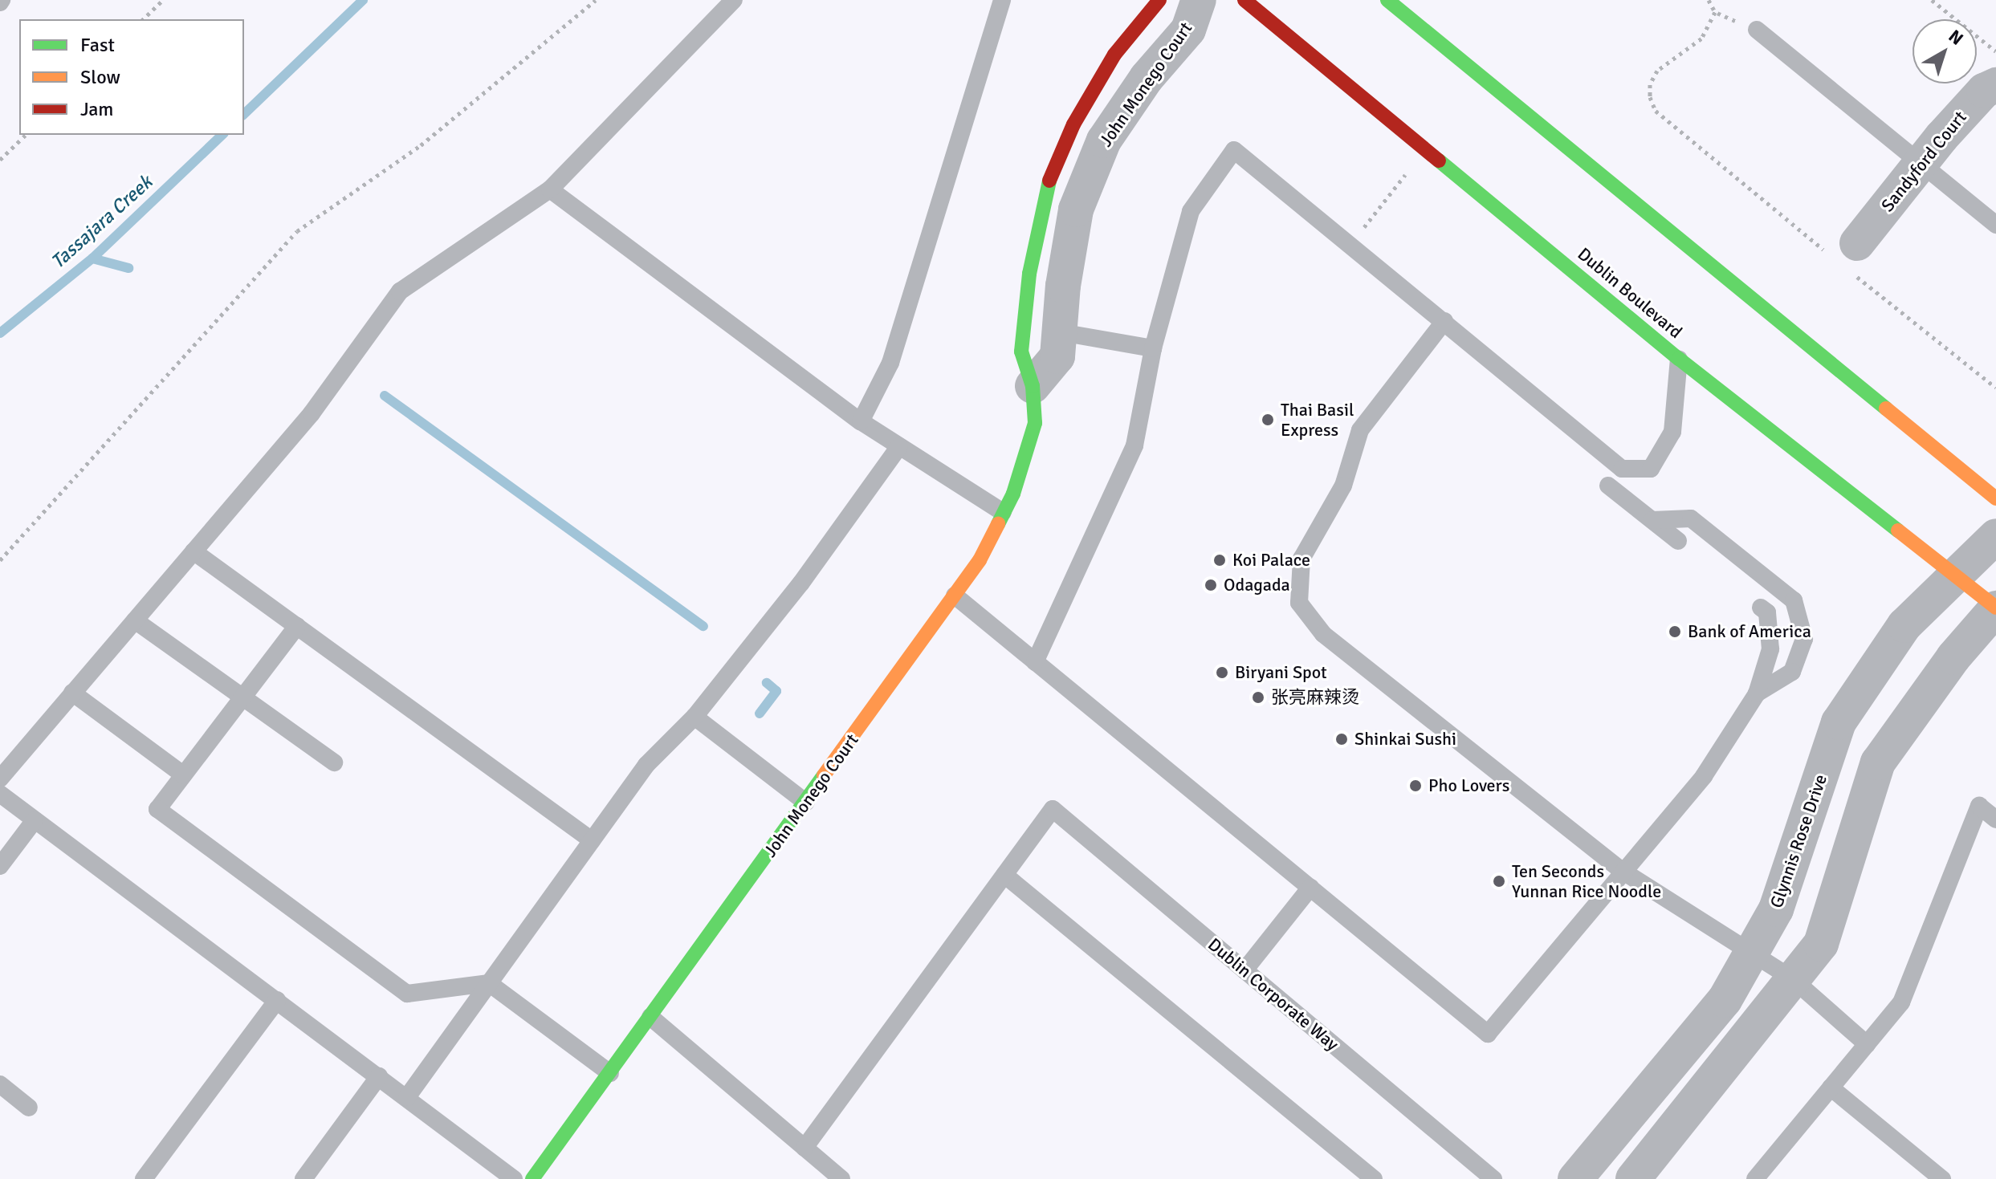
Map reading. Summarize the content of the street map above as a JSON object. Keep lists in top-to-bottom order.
{
  "streets": {
    "main road": ["John Monego Court", "Dublin Boulevard"],
    "street": ["Sandyford Court", "Glynnis Rose Drive"],
    "lane": ["Dublin Corporate Way"]
  },
  "crossings": [
    ["Dublin Boulevard", "Glynnis Rose Drive"]
  ],
  "water": ["Tassajara Creek"],
  "places": [
    "Thai Basil Express",
    "Koi Palace",
    "Odagada",
    "Bank of America",
    "Biryani Spot",
    "张亮麻辣烫",
    "Shinkai Sushi",
    "Pho Lovers",
    "Ten Seconds Yunnan Rice Noodle"
  ],
  "legend": ["Fast", "Slow", "Jam"],
  "north": "top right"
}
